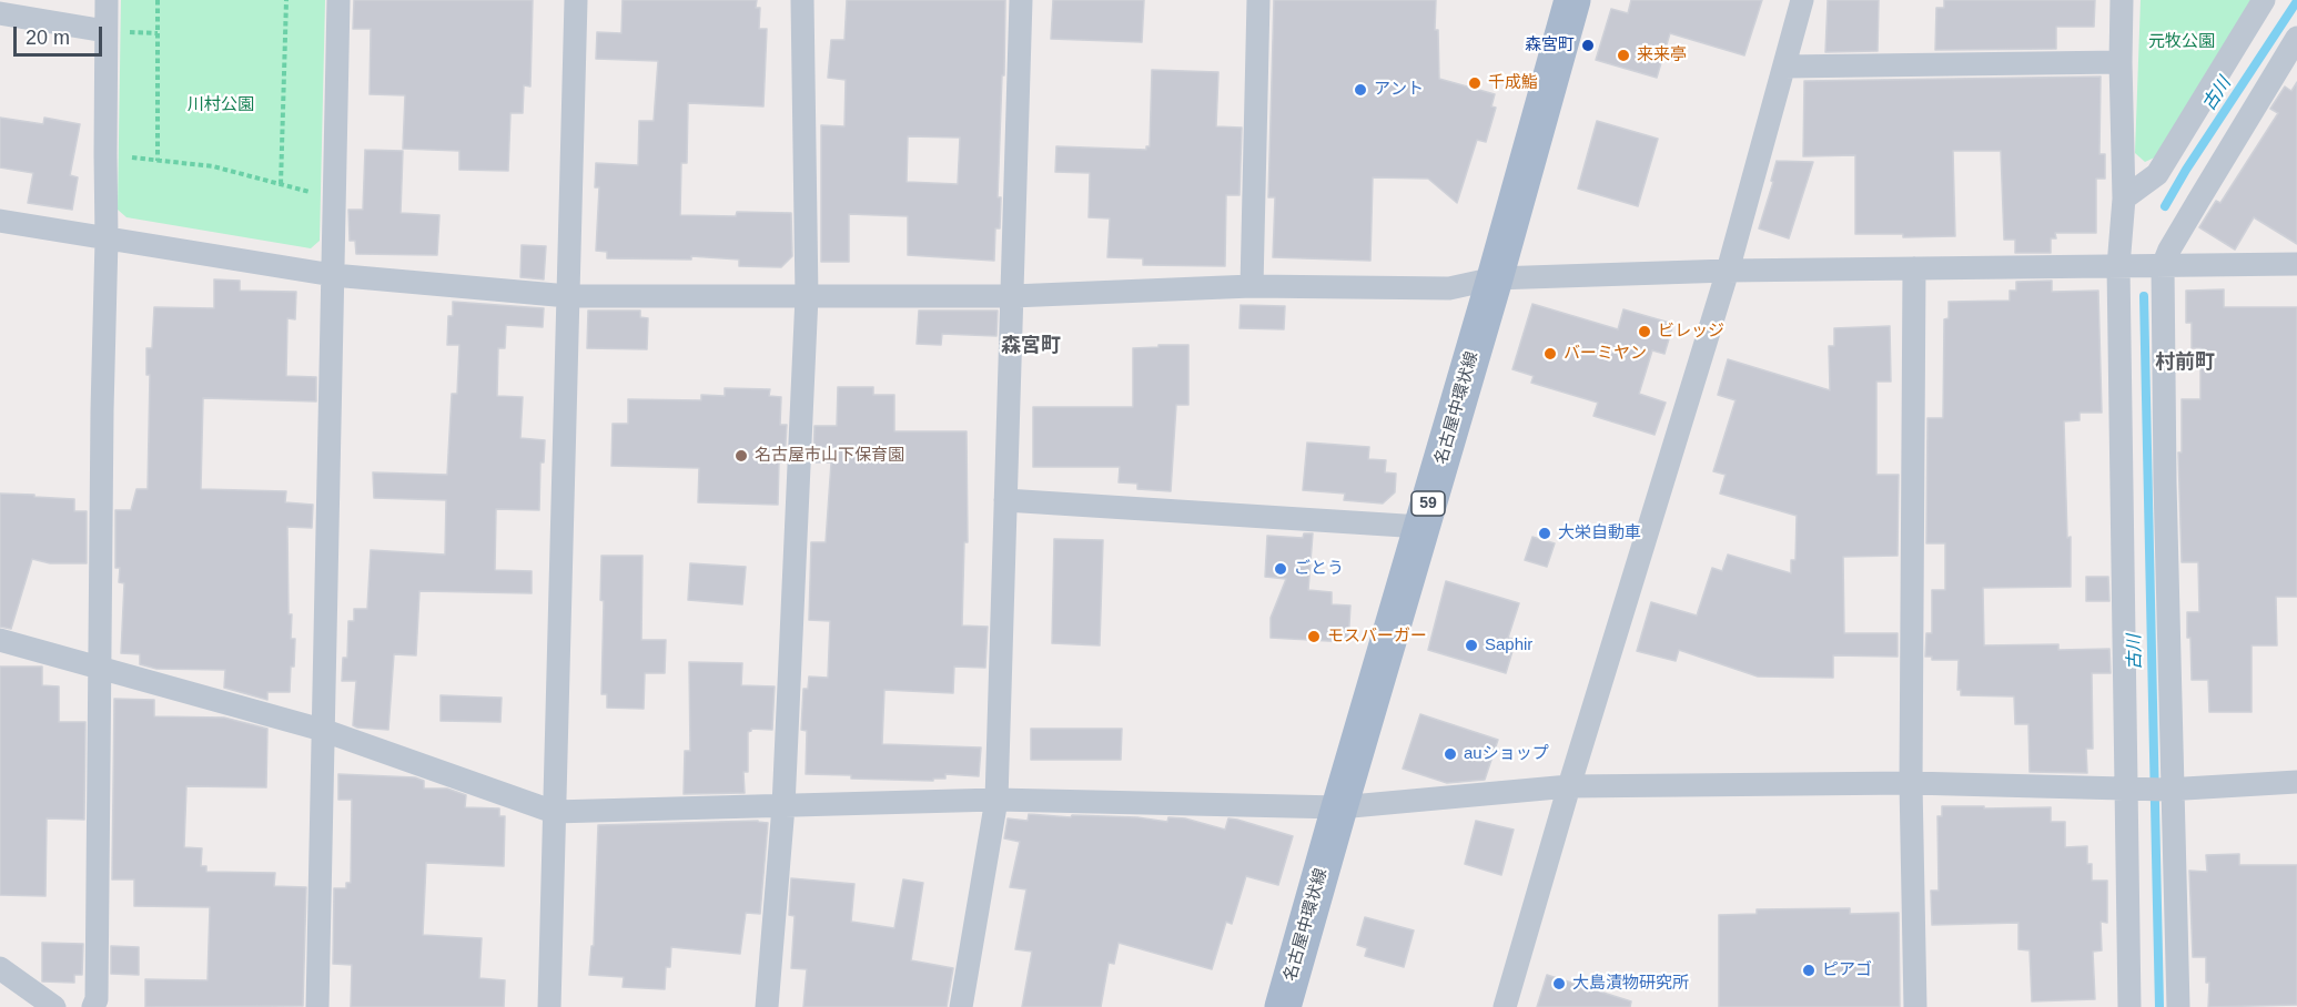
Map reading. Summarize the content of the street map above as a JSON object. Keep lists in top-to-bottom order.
{
  "streets": {
    "main road": ["名古屋中環状線", "59"]
  },
  "districts": ["森宮町", "村前町"],
  "water": ["古川"],
  "parks": ["元牧公園", "川村公園"],
  "places": [
    "森宮町",
    "来来亭",
    "千成鮨",
    "アント",
    "ビレッジ",
    "バーミヤン",
    "名古屋市山下保育園",
    "大栄自動車",
    "ごとう",
    "モスバーガー",
    "Saphir",
    "auショップ",
    "ピアゴ",
    "大島漬物研究所"
  ],
  "scale_bar": "20 m"
}
